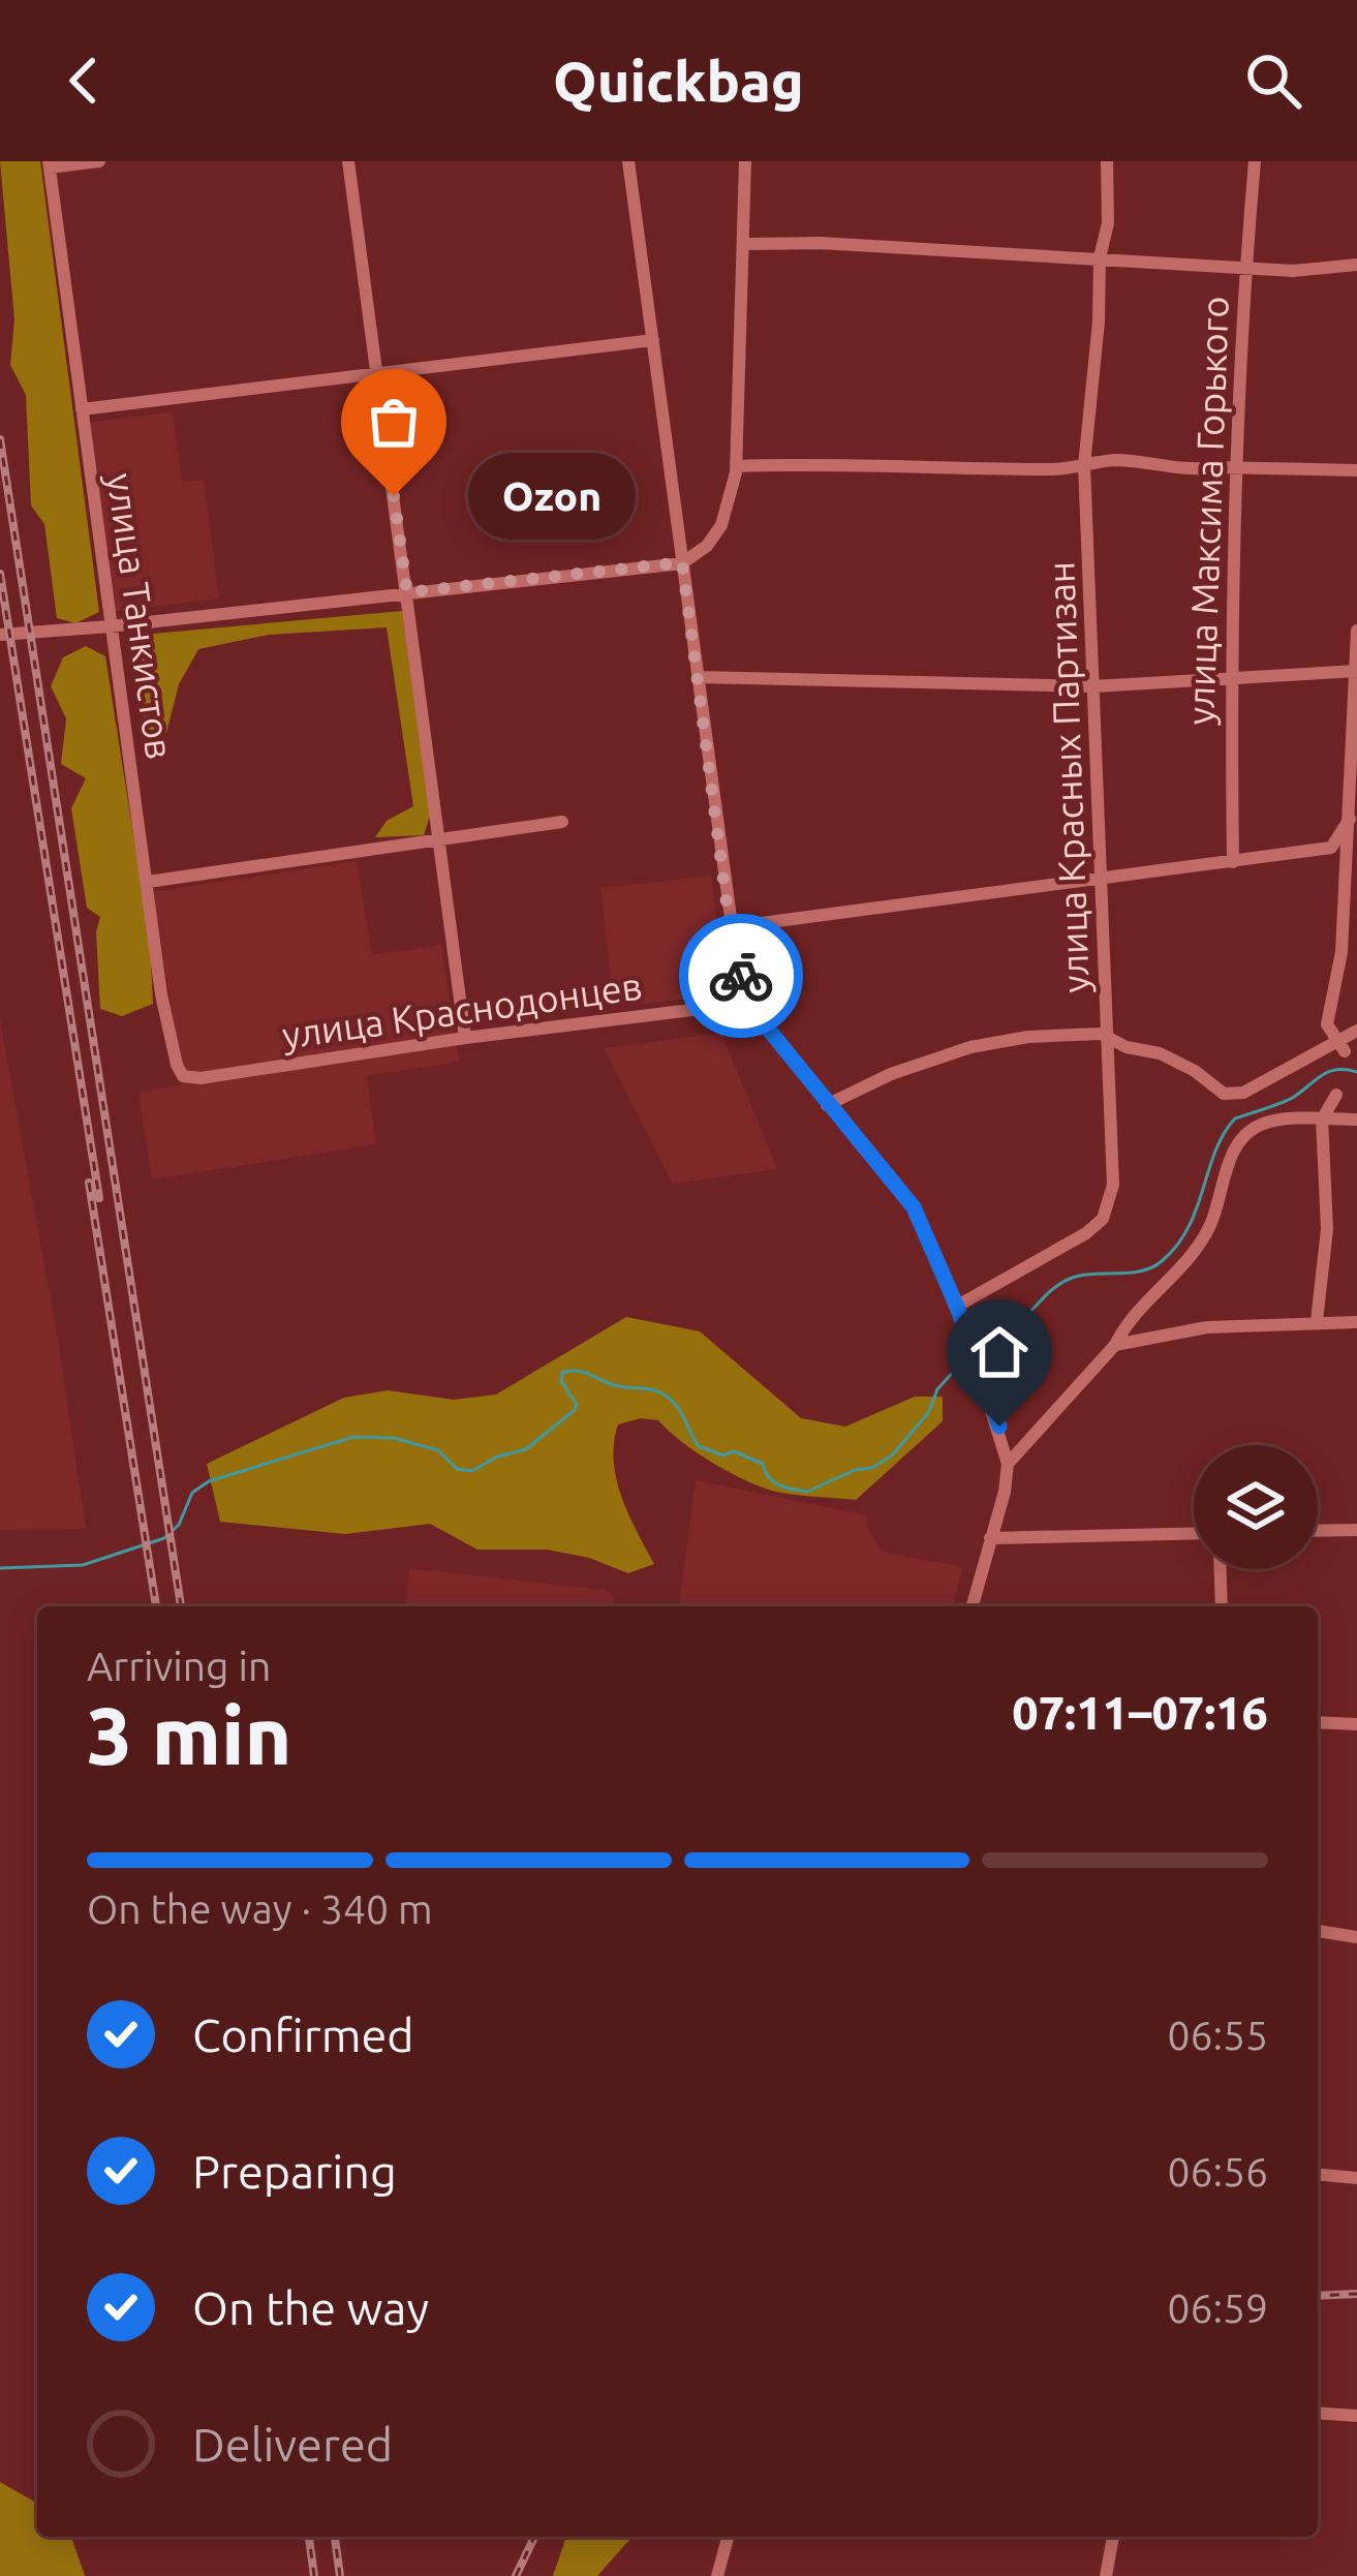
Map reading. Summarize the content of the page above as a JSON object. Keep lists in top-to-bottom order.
{
  "streets": {
    "street": [
      "улица Максима Горького",
      "улица Танкистов",
      "улица Красных Партизан",
      "улица Краснодонцев"
    ]
  },
  "crossings": [
    ["улица Танкистов", "улица Краснодонцев"]
  ],
  "places": ["Ozon"],
  "page": {
    "header": "Quickbag",
    "bubble": "Ozon",
    "heading": ["3 min", "Arriving in", "07:11–07:16"],
    "bar": "On the way · 340 m",
    "list": [
      ["Confirmed", "06:55"],
      ["Preparing", "06:56"],
      ["On the way", "06:59"],
      "Delivered"
    ]
  }
}
